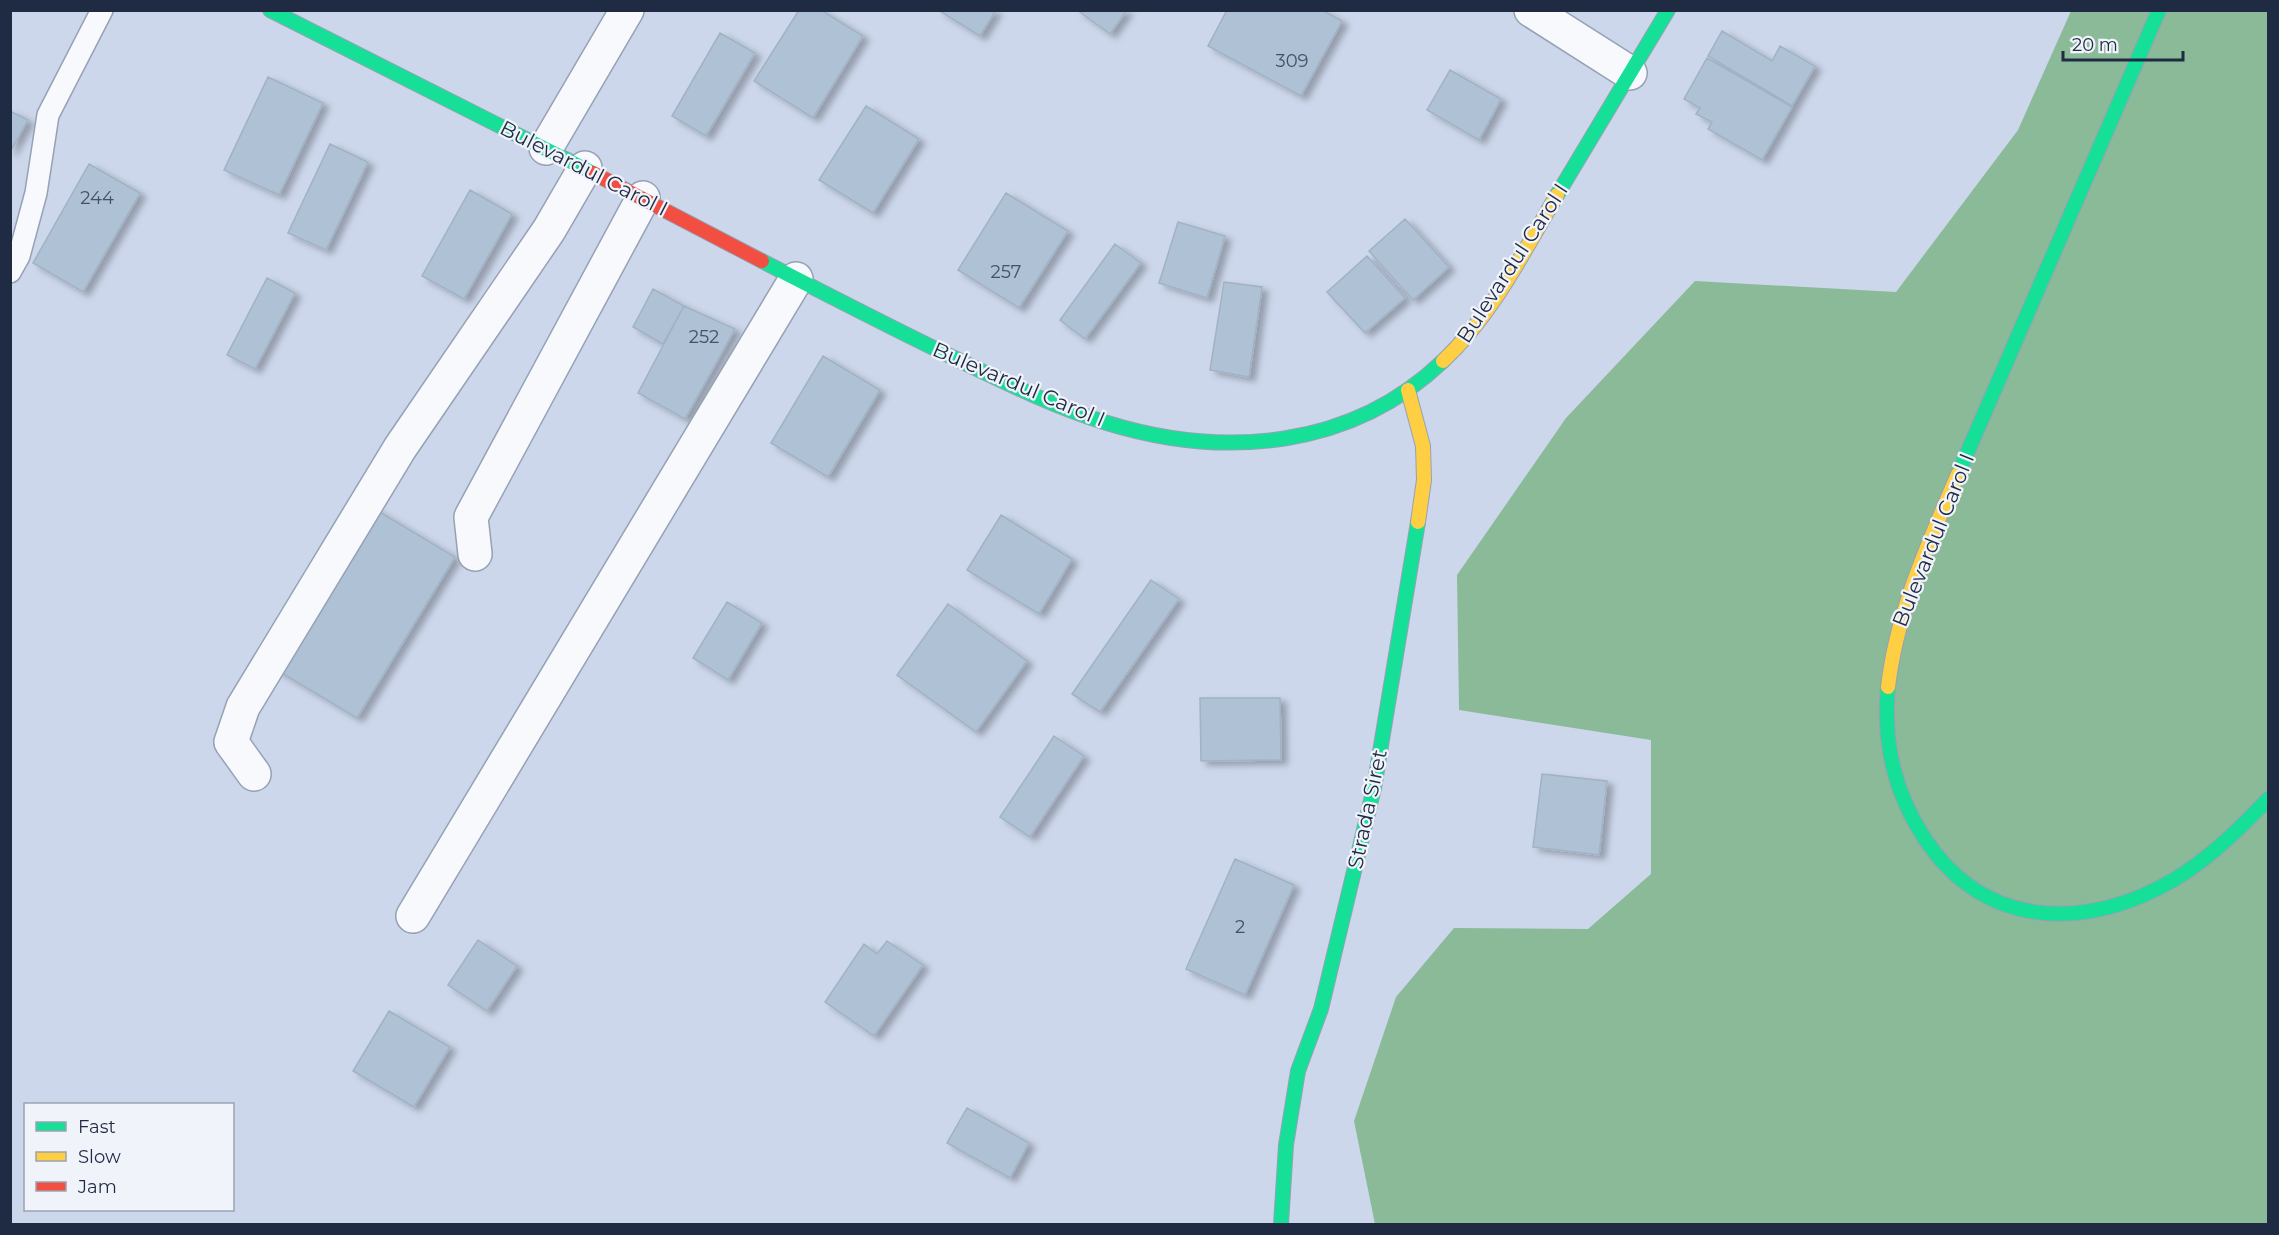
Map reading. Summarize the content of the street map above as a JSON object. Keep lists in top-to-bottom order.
{
  "streets": {
    "main road": ["Bulevardul Carol I", "Strada Siret"]
  },
  "crossings": [
    ["Bulevardul Carol I", "Strada Siret"]
  ],
  "house_numbers": [
    "309",
    "244",
    "257",
    "252",
    "2"
  ],
  "legend": ["Fast", "Slow", "Jam"],
  "scale_bar": "20 m"
}
